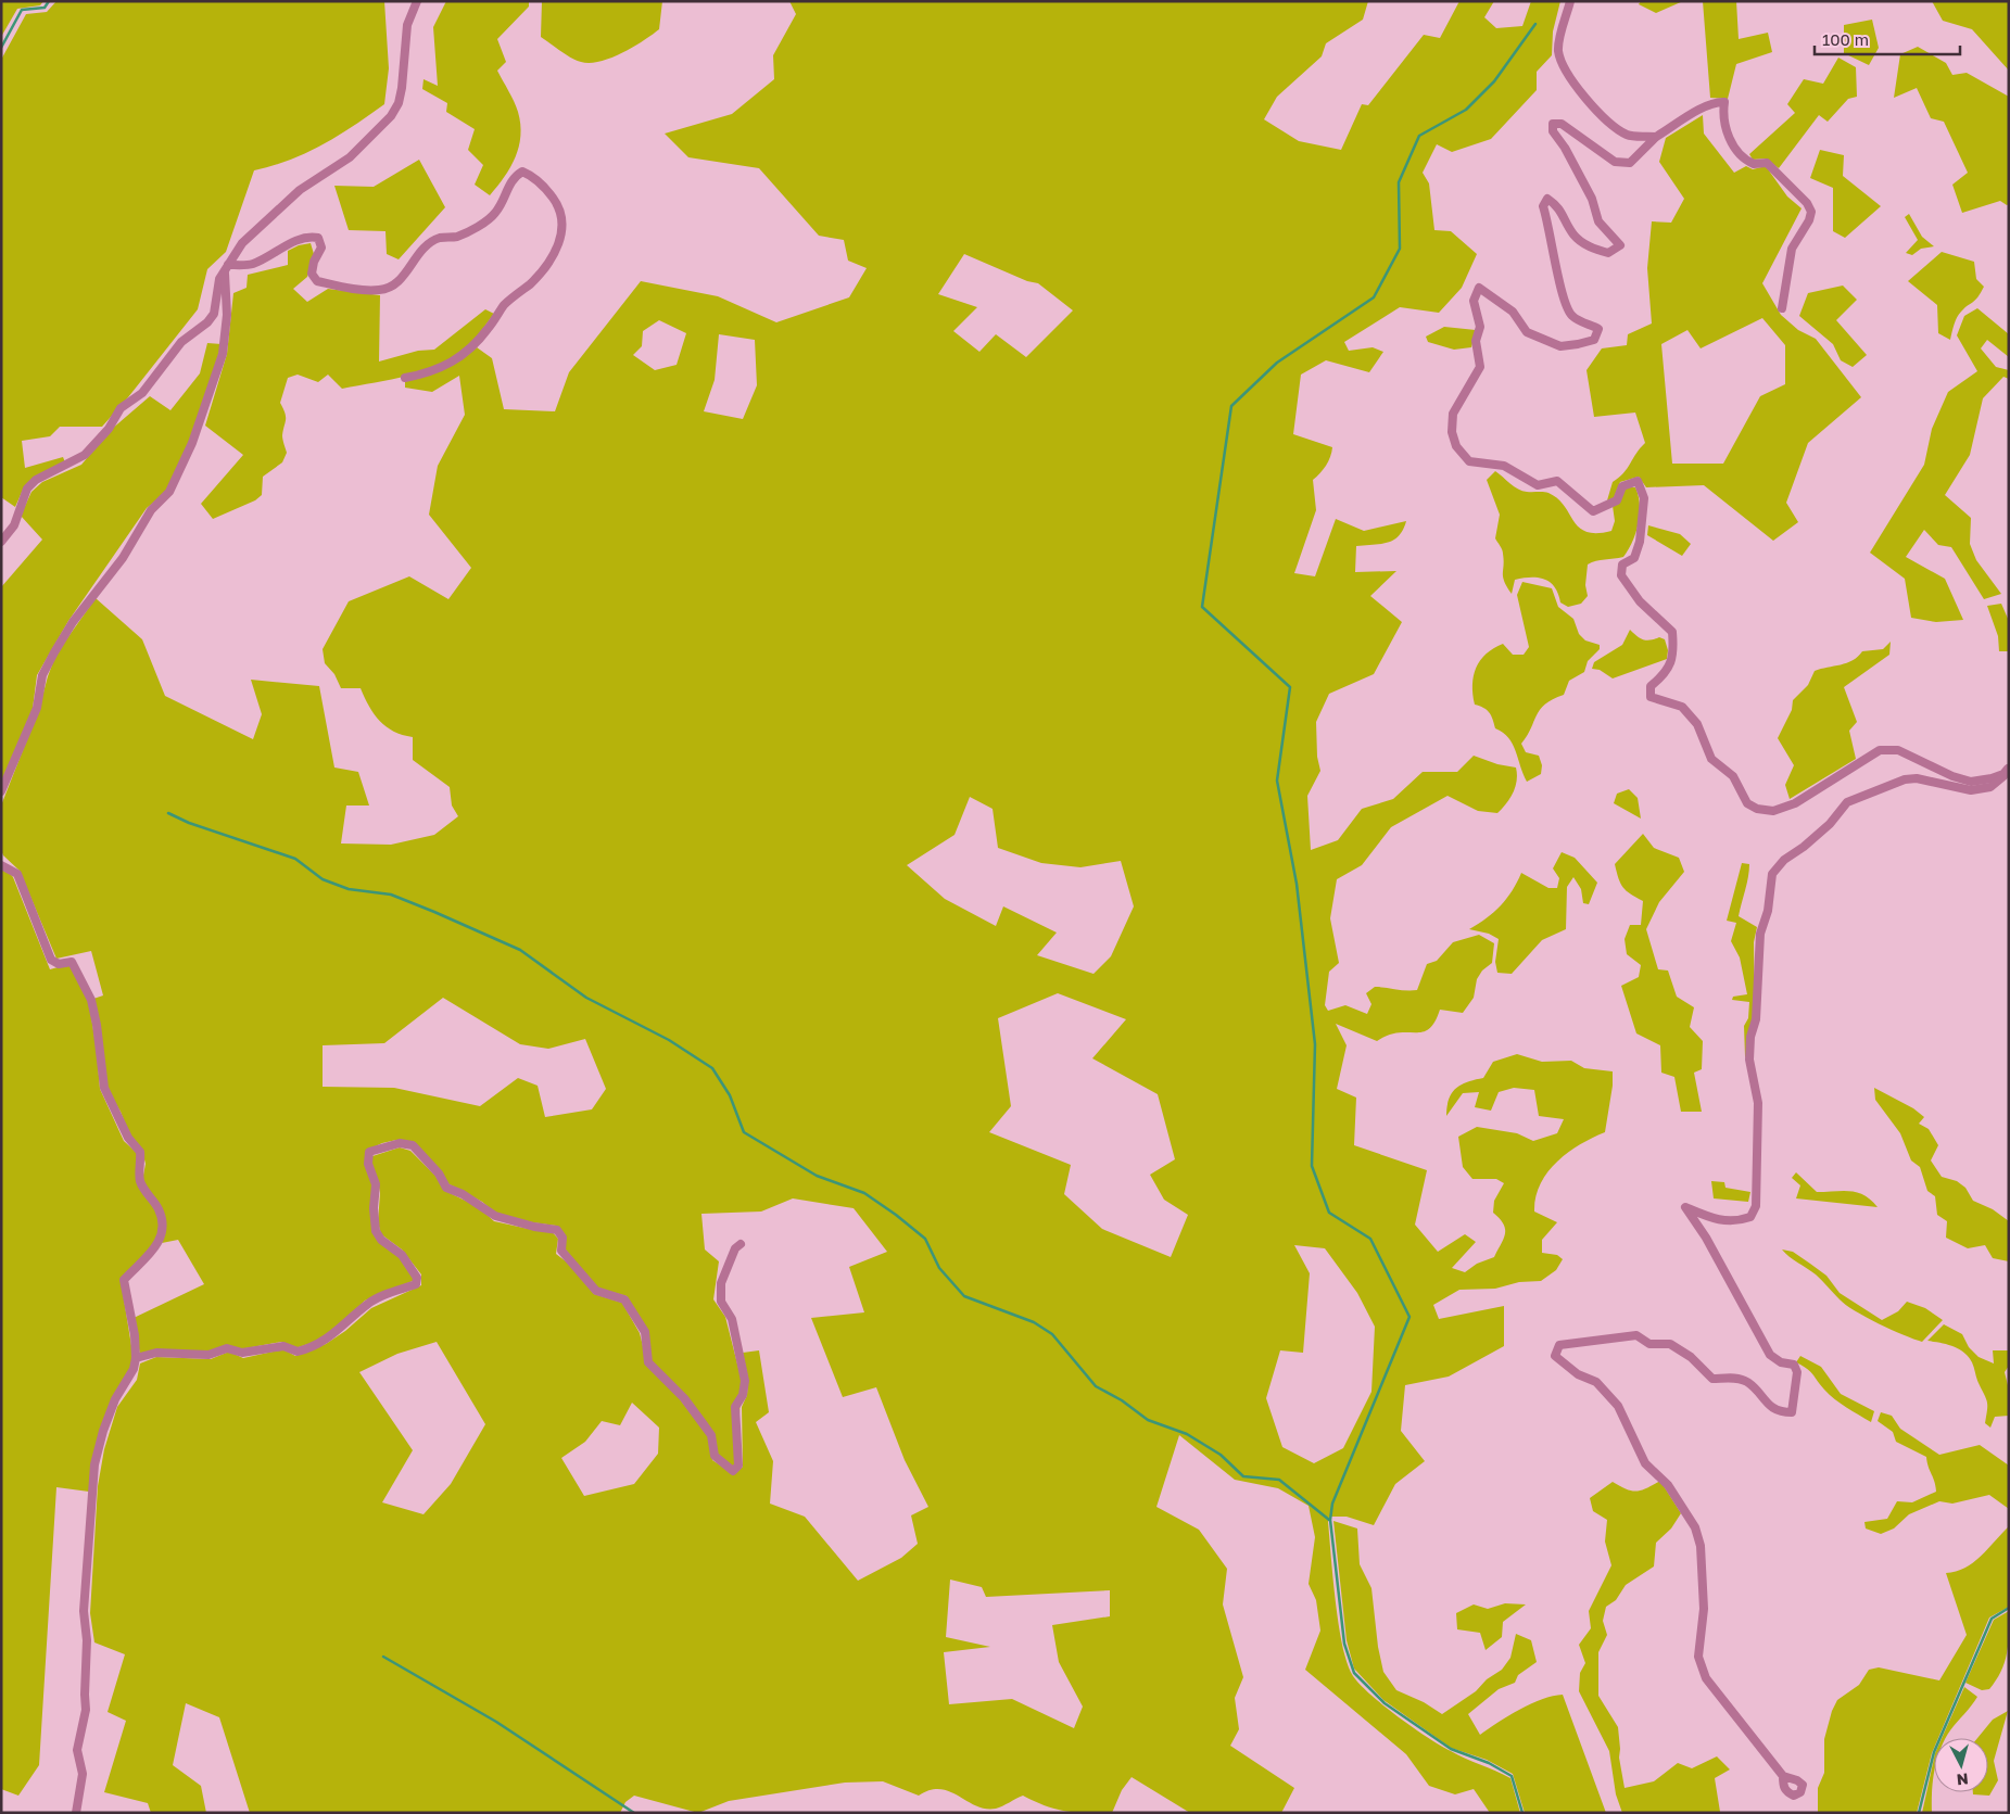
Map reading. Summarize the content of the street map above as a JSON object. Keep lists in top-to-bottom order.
{
  "scale_bar": "100 m",
  "north": "bottom"
}
